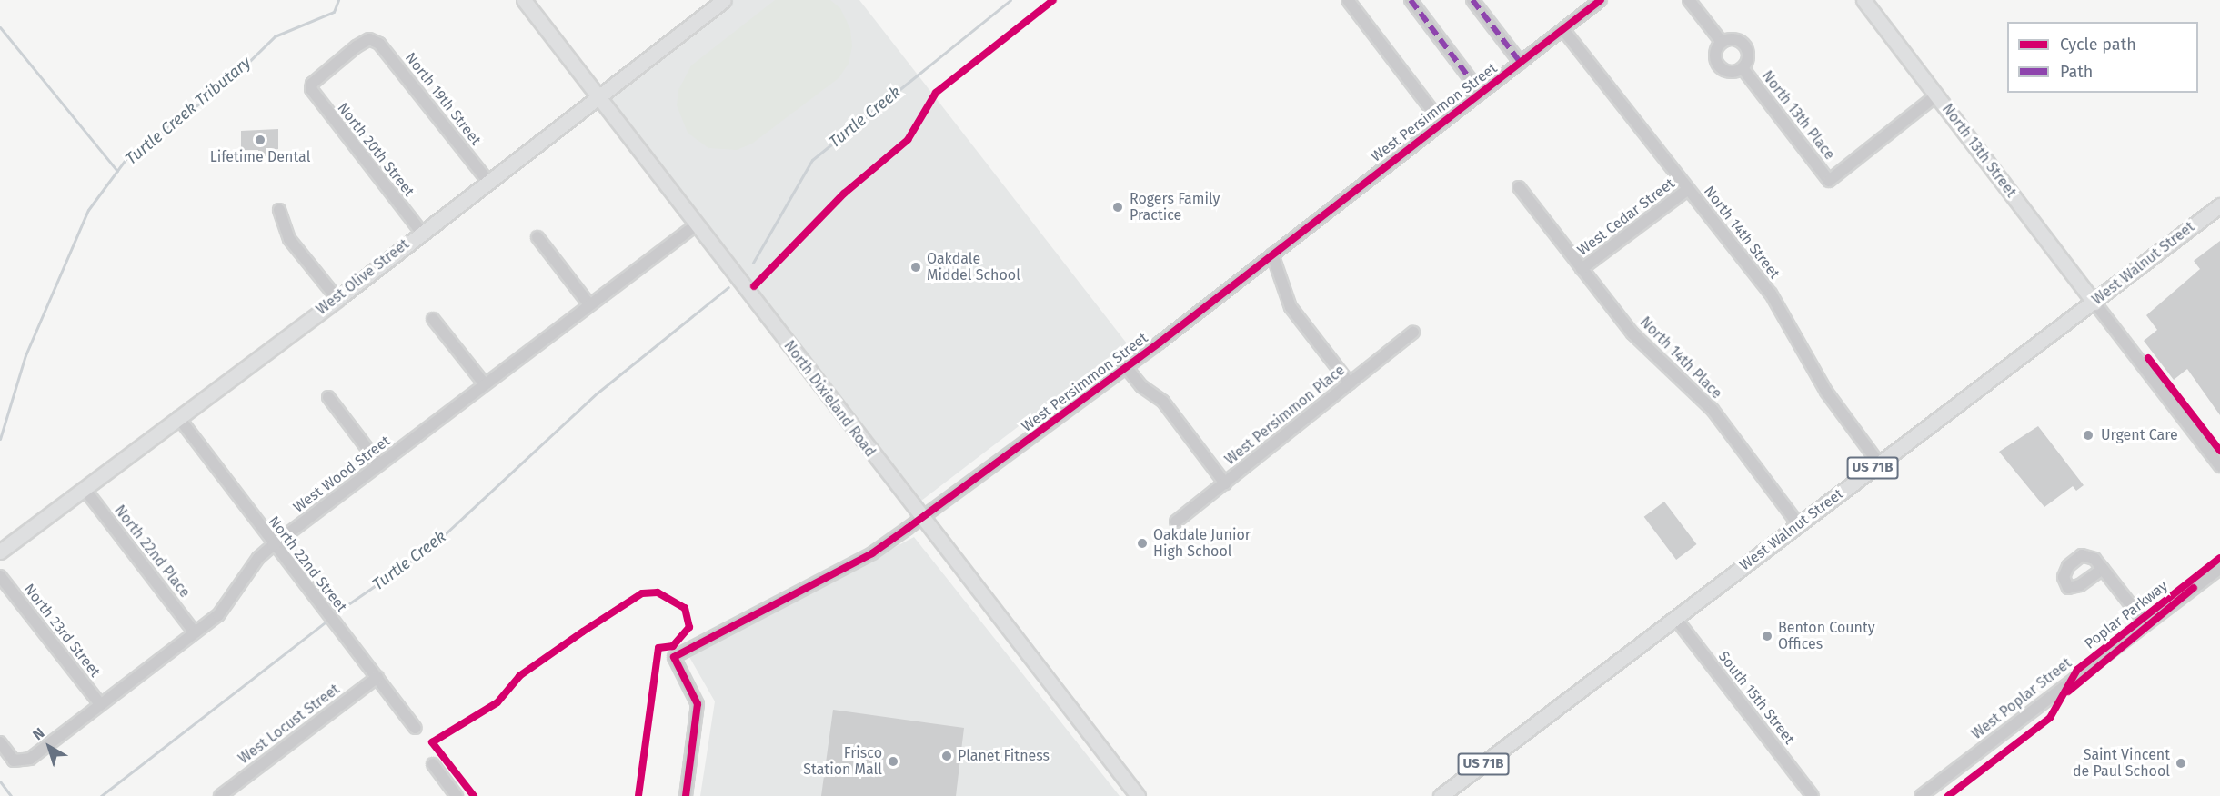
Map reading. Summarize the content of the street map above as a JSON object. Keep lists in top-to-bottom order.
{
  "streets": {
    "main road": [
      "North 13th Street",
      "West Walnut Street",
      "West Olive Street",
      "North Dixieland Road",
      "US 71B"
    ],
    "street": [
      "North 19th Street",
      "West Persimmon Street",
      "North 13th Place",
      "North 20th Street",
      "West Cedar Street",
      "North 14th Street",
      "North 14th Place",
      "West Persimmon Place",
      "West Wood Street",
      "North 22nd Place",
      "North 22nd Street",
      "North 23rd Street",
      "South 15th Street",
      "West Poplar Street",
      "West Locust Street"
    ],
    "cycle path": ["Poplar Parkway"]
  },
  "crossings": [
    ["North 19th Street", "North 20th Street"],
    ["North 19th Street", "West Olive Street"],
    ["West Persimmon Street", "North 14th Street"],
    ["West Persimmon Street", "North Dixieland Road"],
    ["North 13th Place", "North 13th Street"],
    ["North 20th Street", "West Olive Street"],
    ["North 13th Street", "West Walnut Street"],
    ["West Cedar Street", "North 14th Street"],
    ["West Cedar Street", "North 14th Place"],
    ["North 14th Street", "West Walnut Street"],
    ["West Walnut Street", "North 14th Place"],
    ["West Walnut Street", "South 15th Street"],
    ["West Olive Street", "North Dixieland Road"],
    ["West Olive Street", "North 22nd Place"],
    ["West Olive Street", "North 22nd Street"],
    ["North Dixieland Road", "West Wood Street"],
    ["West Wood Street", "North 22nd Place"],
    ["West Wood Street", "North 22nd Street"],
    ["West Wood Street", "North 23rd Street"],
    ["North 22nd Street", "West Locust Street"]
  ],
  "water": ["Turtle Creek Tributary", "Turtle Creek"],
  "places": [
    "Lifetime Dental",
    "Rogers Family Practice",
    "Oakdale Middel School",
    "Urgent Care",
    "Oakdale Junior High School",
    "Benton County Offices",
    "Planet Fitness",
    "Frisco Station Mall",
    "Saint Vincent de Paul School"
  ],
  "legend": ["Cycle path", "Path"],
  "north": "top left"
}
